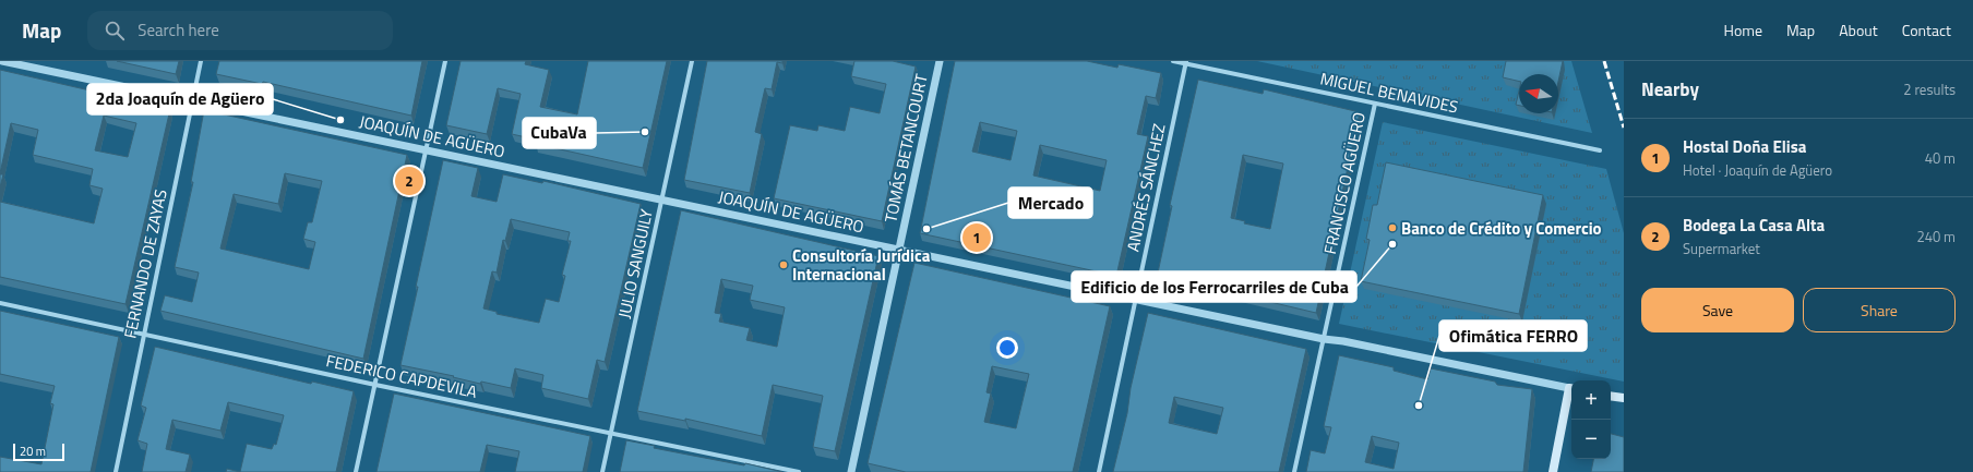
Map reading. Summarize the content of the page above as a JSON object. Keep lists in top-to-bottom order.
{
  "streets": {
    "street": [
      "MIGUEL BENAVIDES",
      "JOAQUÍN DE AGÜERO",
      "TOMÁS BETANCOURT",
      "FRANCISCO AGÜERO",
      "ANDRÉS SÁNCHEZ",
      "FERNANDO DE ZAYAS",
      "JULIO SANGUILY",
      "FEDERICO CAPDEVILA"
    ]
  },
  "crossings": [
    ["MIGUEL BENAVIDES", "FRANCISCO AGÜERO"],
    ["MIGUEL BENAVIDES", "ANDRÉS SÁNCHEZ"],
    ["JOAQUÍN DE AGÜERO", "TOMÁS BETANCOURT"],
    ["JOAQUÍN DE AGÜERO", "FRANCISCO AGÜERO"],
    ["JOAQUÍN DE AGÜERO", "ANDRÉS SÁNCHEZ"],
    ["JOAQUÍN DE AGÜERO", "FERNANDO DE ZAYAS"],
    ["JOAQUÍN DE AGÜERO", "JULIO SANGUILY"],
    ["FERNANDO DE ZAYAS", "FEDERICO CAPDEVILA"],
    ["JULIO SANGUILY", "FEDERICO CAPDEVILA"]
  ],
  "places": [
    "2da Joaquín de Agüero",
    "CubaVa",
    "Banco de Crédito y Comercio",
    "Mercado",
    "Edificio de los Ferrocarriles de Cuba",
    "Consultoría Jurídica Internacional",
    "Ofimática FERRO"
  ],
  "scale_bar": "20 m",
  "north": "left",
  "page": {
    "header": "Map",
    "search": "Search here",
    "nav": [
      "Home",
      "Map",
      "About",
      "Contact"
    ],
    "heading": ["Nearby", "2 results"],
    "list": [
      {
        "mark": "1",
        "name": "Hostal Doña Elisa",
        "note": "Hotel · Joaquín de Agüero",
        "value": "40 m"
      },
      {
        "mark": "2",
        "name": "Bodega La Casa Alta",
        "note": "Supermarket",
        "value": "240 m"
      }
    ],
    "pins": ["2", "1"],
    "buttons": ["Save", "Share"],
    "map_buttons": ["+", "−"],
    "scale": "20 m"
  }
}
